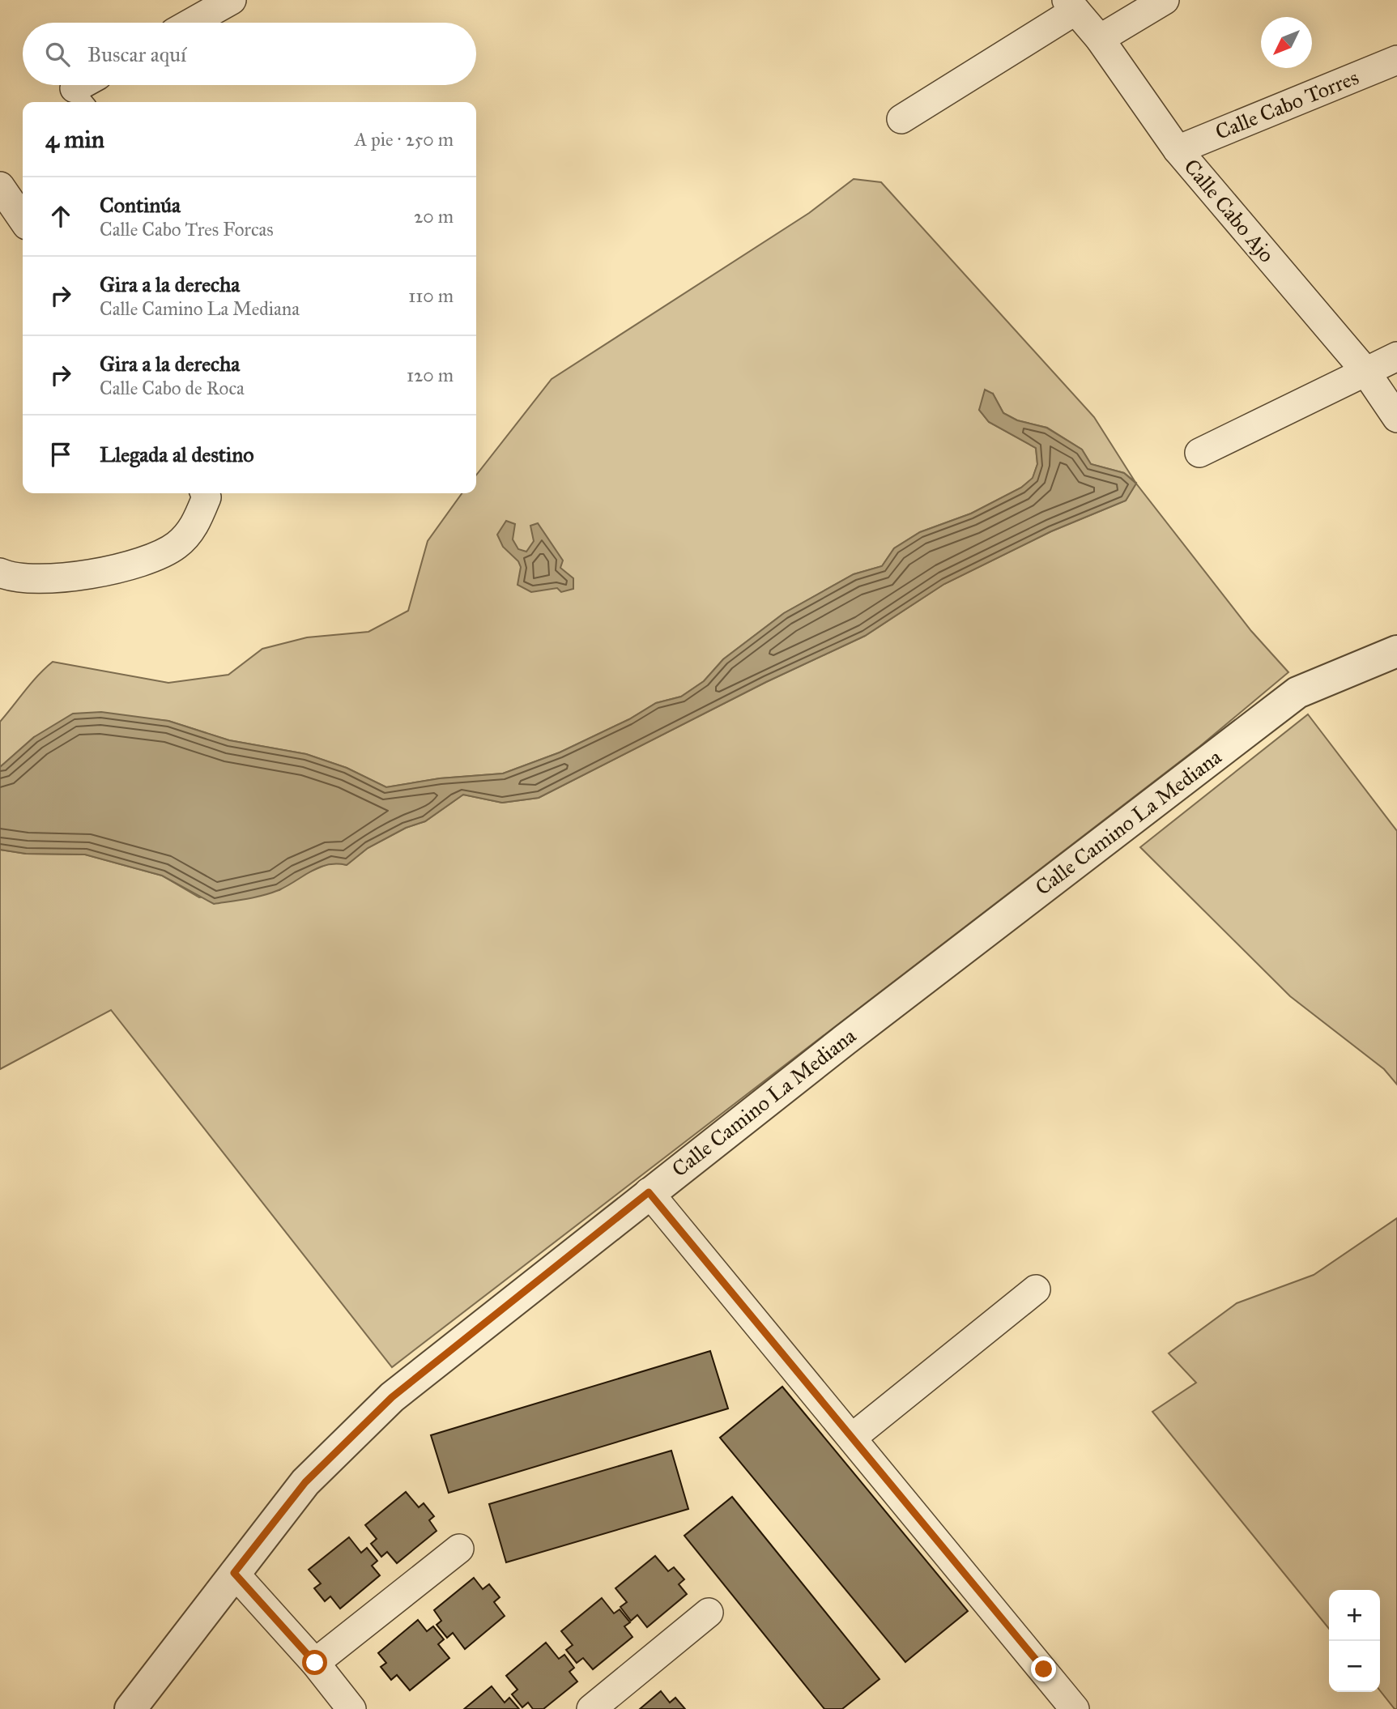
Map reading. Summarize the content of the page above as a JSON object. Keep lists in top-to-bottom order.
{
  "streets": {
    "street": ["Calle Cabo Torres", "Calle Cabo Ajo", "Calle Camino La Mediana"]
  },
  "crossings": [
    ["Calle Cabo Torres", "Calle Cabo Ajo"]
  ],
  "north": "bottom left",
  "page": {
    "search": "Buscar aquí",
    "heading": ["4 min", "A pie · 250 m"],
    "list": [
      ["Continúa", "Calle Cabo Tres Forcas", "20 m"],
      ["Gira a la derecha", "Calle Camino La Mediana", "110 m"],
      ["Gira a la derecha", "Calle Cabo de Roca", "120 m"],
      "Llegada al destino"
    ],
    "map_buttons": ["+", "−"]
  }
}
